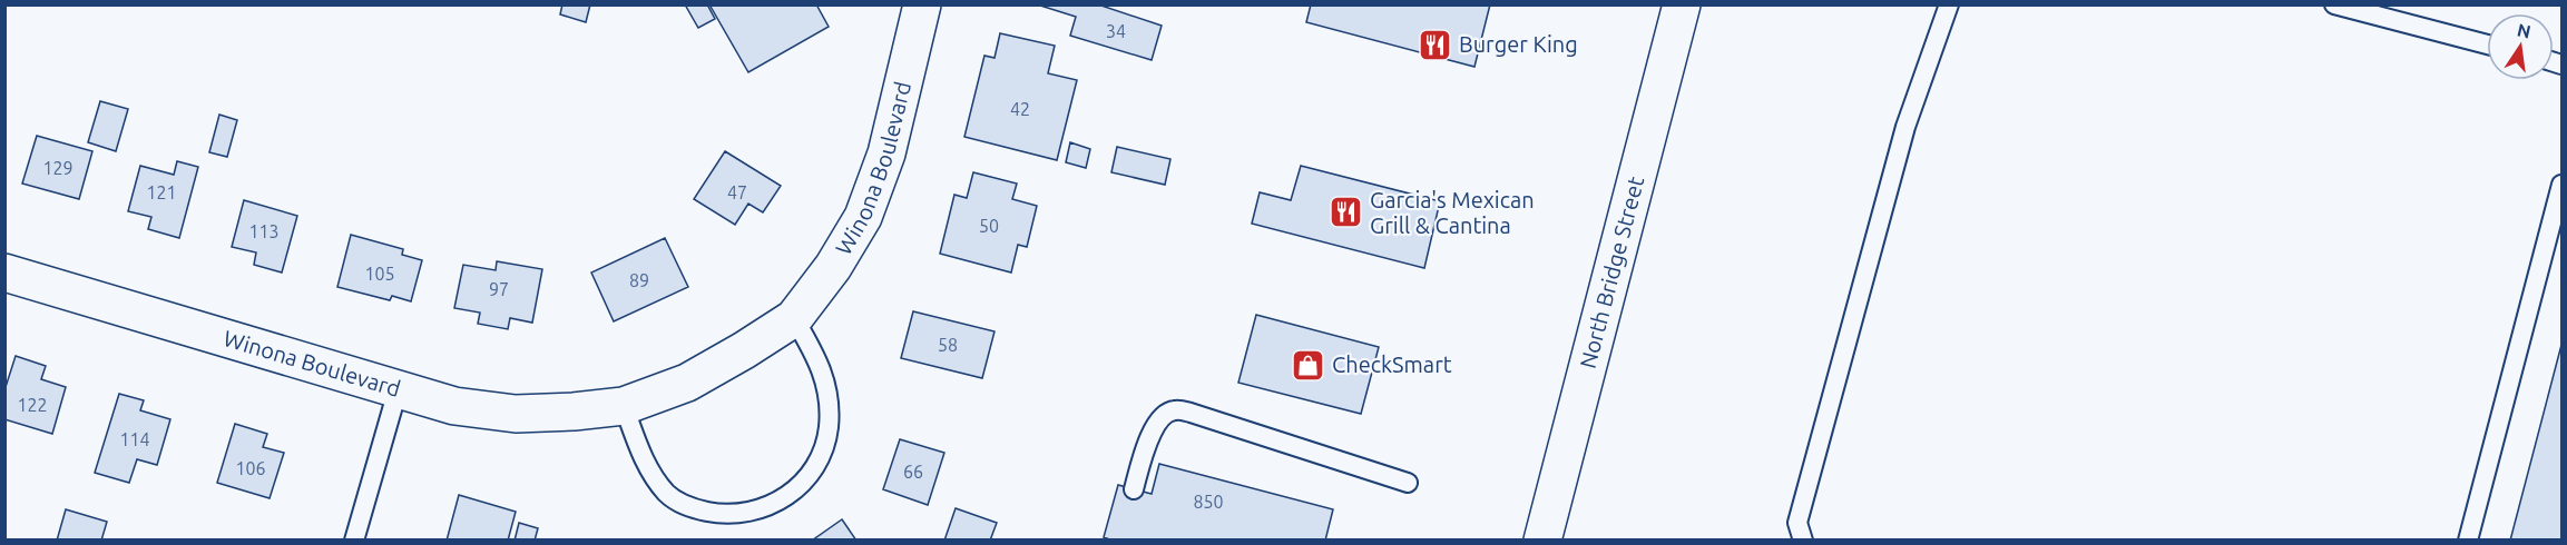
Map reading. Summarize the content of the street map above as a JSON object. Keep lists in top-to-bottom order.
{
  "streets": {
    "street": ["Winona Boulevard", "North Bridge Street"]
  },
  "places": {
    "restaurant": ["Burger King", "Garcia's Mexican Grill & Cantina"],
    "shop": ["CheckSmart"]
  },
  "house_numbers": [
    "34",
    "42",
    "129",
    "121",
    "47",
    "50",
    "113",
    "105",
    "89",
    "97",
    "58",
    "122",
    "114",
    "106",
    "66",
    "850"
  ],
  "north": "top"
}
